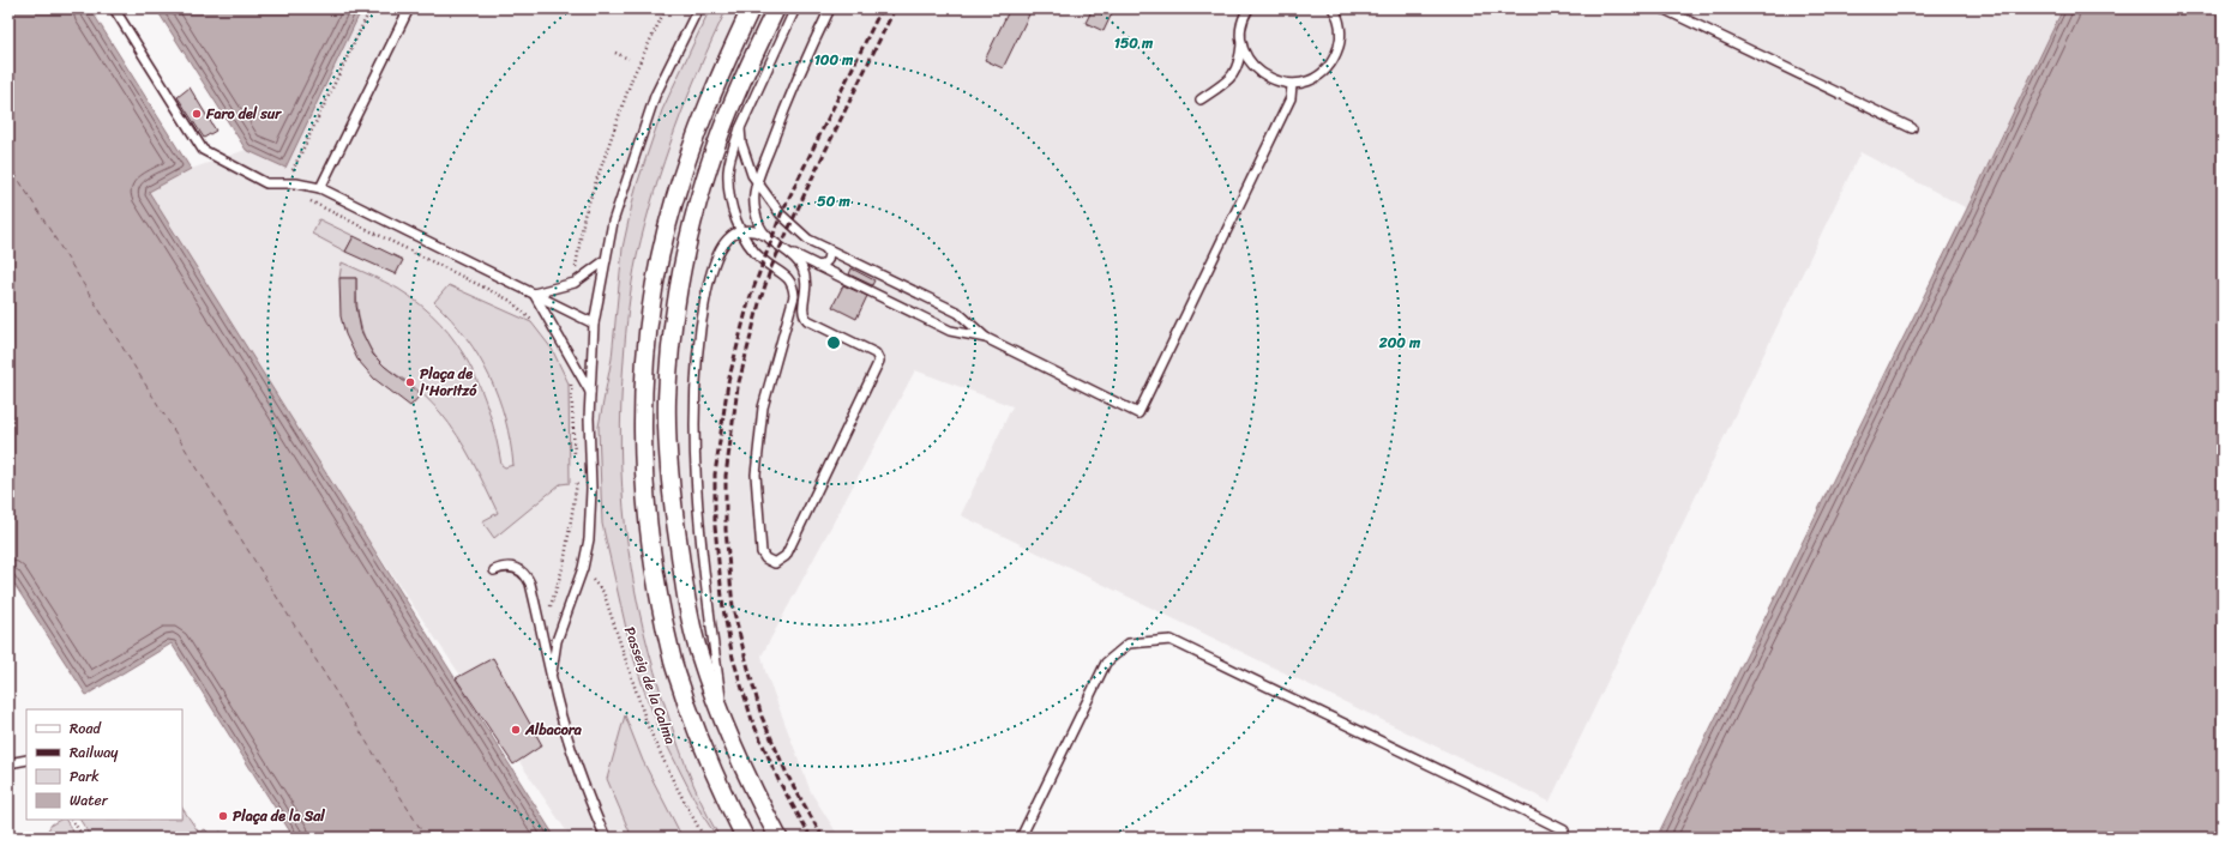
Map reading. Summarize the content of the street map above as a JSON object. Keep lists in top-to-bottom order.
{
  "streets": {
    "path": ["Passeig de la Calma"]
  },
  "places": [
    "Faro del sur",
    "Plaça de l'Horitzó",
    "Albacora",
    "Plaça de la Sal"
  ],
  "legend": [
    "Road",
    "Railway",
    "Park",
    "Water"
  ],
  "rings": [
    "150 m",
    "100 m",
    "50 m",
    "200 m"
  ]
}
